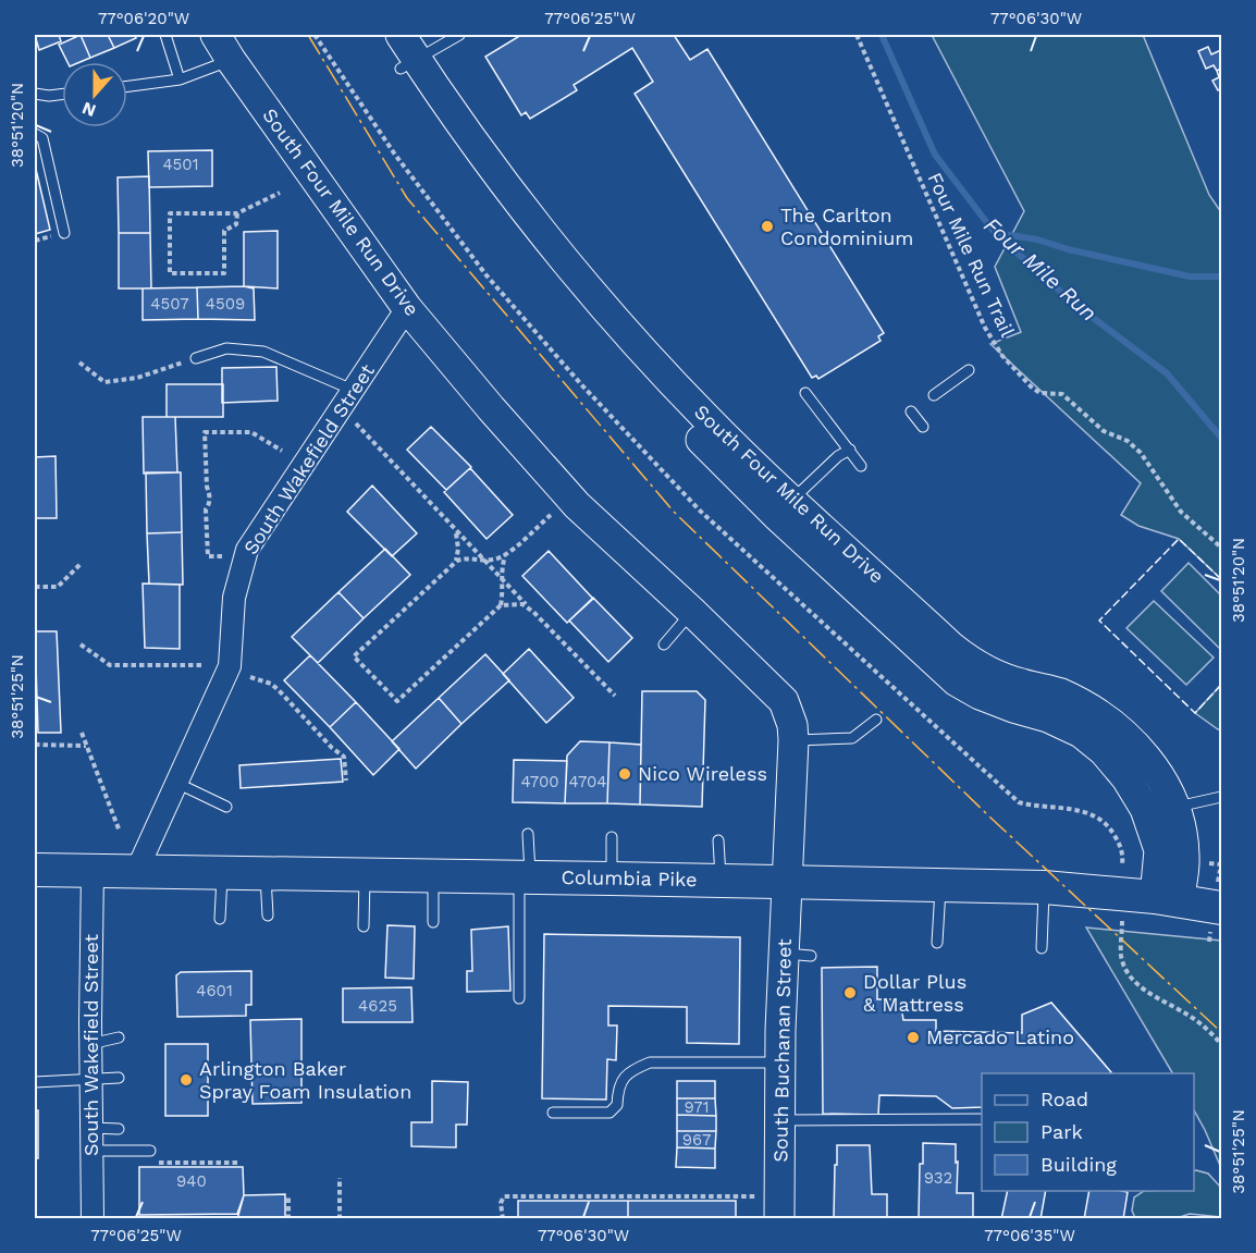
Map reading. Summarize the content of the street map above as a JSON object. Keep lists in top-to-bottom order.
{
  "streets": {
    "main road": ["South Four Mile Run Drive", "Columbia Pike", "South Buchanan Street"],
    "street": ["South Wakefield Street"],
    "path": ["Four Mile Run Trail"]
  },
  "crossings": [
    ["South Four Mile Run Drive", "South Wakefield Street"],
    ["South Four Mile Run Drive", "Columbia Pike"],
    ["South Four Mile Run Drive", "South Buchanan Street"],
    ["South Wakefield Street", "Columbia Pike"],
    ["Columbia Pike", "South Buchanan Street"]
  ],
  "water": ["Four Mile Run"],
  "places": [
    "The Carlton Condominium",
    "Nico Wireless",
    "Dollar Plus & Mattress",
    "Mercado Latino",
    "Arlington Baker Spray Foam Insulation"
  ],
  "house_numbers": [
    "4501",
    "4507",
    "4509",
    "4700",
    "4704",
    "4601",
    "4625",
    "971",
    "967",
    "932",
    "940"
  ],
  "legend": ["Road", "Park", "Building"],
  "north": "bottom",
  "coordinates": [
    "77°06'20\"W",
    "77°06'25\"W",
    "77°06'30\"W",
    "38°51'20\"N",
    "38°51'25\"N",
    "77°06'35\"W"
  ]
}
